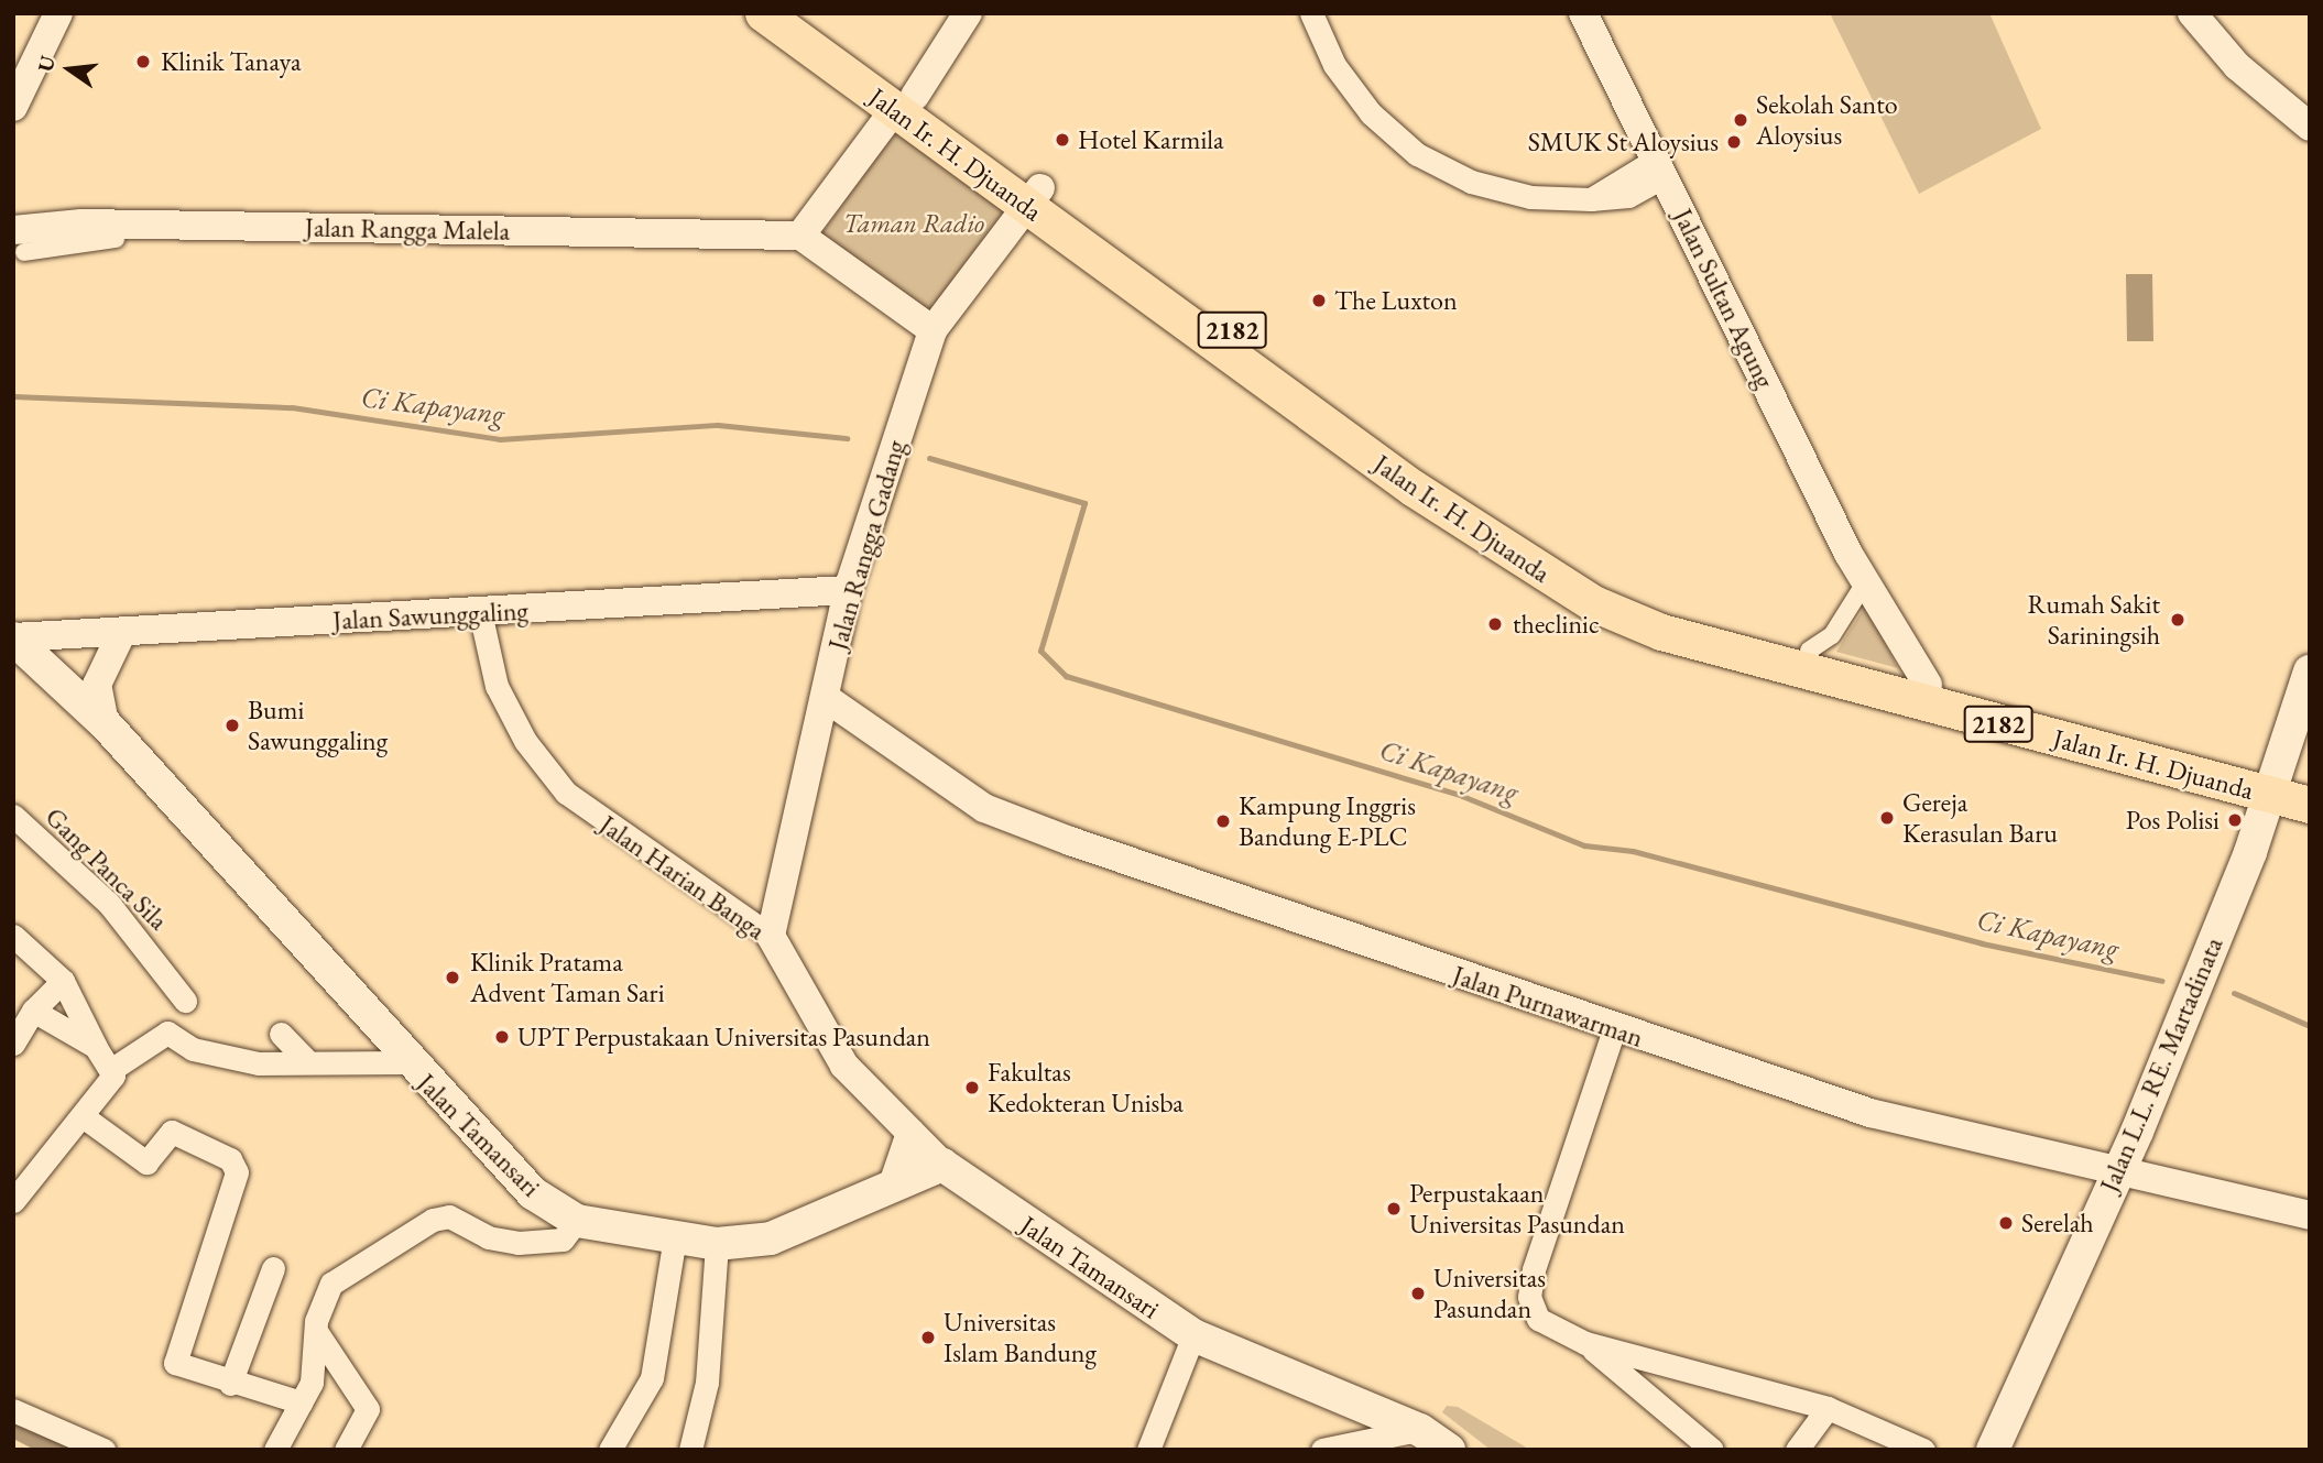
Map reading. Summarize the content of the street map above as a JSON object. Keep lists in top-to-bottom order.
{
  "streets": {
    "main road": [
      "Jalan Ir. H. Djuanda",
      "2182",
      "Jalan L.L. RE. Martadinata",
      "Jalan Tamansari"
    ],
    "street": [
      "Jalan Rangga Malela",
      "Jalan Sultan Agung",
      "Jalan Rangga Gadang",
      "Jalan Sawunggaling",
      "Gang Panca Sila",
      "Jalan Harian Banga",
      "Jalan Purnawarman"
    ]
  },
  "crossings": [
    ["Jalan Ir. H. Djuanda", "Jalan Sultan Agung"],
    ["Jalan Ir. H. Djuanda", "Jalan Rangga Gadang"],
    ["Jalan Ir. H. Djuanda", "Jalan L.L. RE. Martadinata"],
    ["Jalan Rangga Gadang", "Jalan Sawunggaling"],
    ["Jalan Rangga Gadang", "Jalan Harian Banga"],
    ["Jalan Rangga Gadang", "Jalan Purnawarman"],
    ["Jalan Sawunggaling", "Jalan Harian Banga"],
    ["Jalan Sawunggaling", "Jalan Tamansari"],
    ["Jalan Harian Banga", "Jalan Tamansari"],
    ["Jalan Purnawarman", "Jalan L.L. RE. Martadinata"]
  ],
  "water": ["Ci Kapayang"],
  "parks": ["Taman Radio"],
  "places": [
    "Klinik Tanaya",
    "Sekolah Santo Aloysius",
    "Hotel Karmila",
    "SMUK St Aloysius",
    "The Luxton",
    "Rumah Sakit Sariningsih",
    "theclinic",
    "Bumi Sawunggaling",
    "Gereja Kerasulan Baru",
    "Pos Polisi",
    "Kampung Inggris Bandung E-PLC",
    "Klinik Pratama Advent Taman Sari",
    "UPT Perpustakaan Universitas Pasundan",
    "Fakultas Kedokteran Unisba",
    "Perpustakaan Universitas Pasundan",
    "Serelah",
    "Universitas Pasundan",
    "Universitas Islam Bandung"
  ],
  "north": "left"
}
